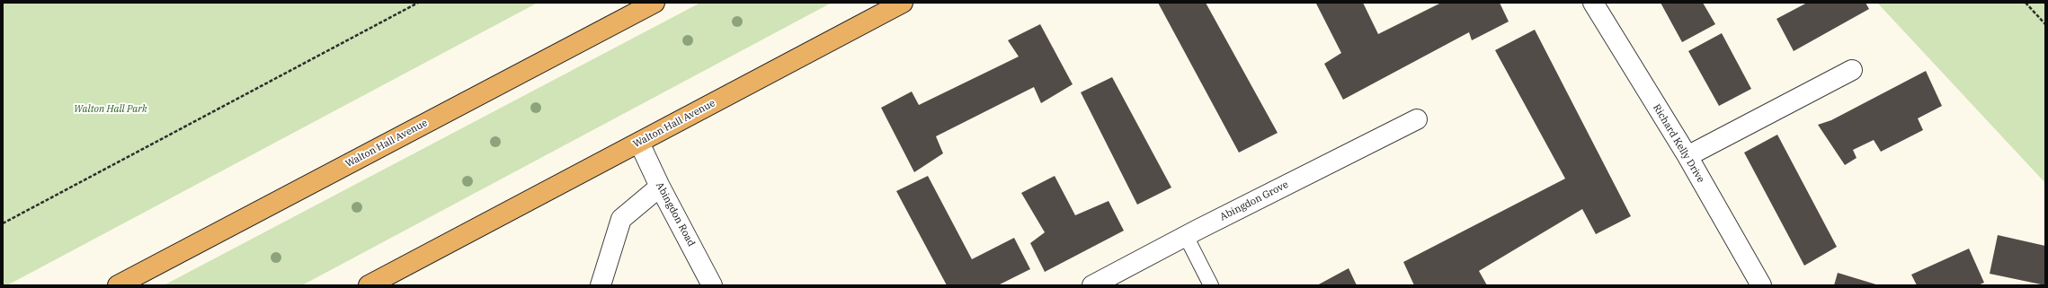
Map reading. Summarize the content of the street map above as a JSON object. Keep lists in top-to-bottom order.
{
  "streets": {
    "highway": ["Walton Hall Avenue"],
    "street": ["Richard Kelly Drive", "Abingdon Grove", "Abingdon Road"]
  },
  "crossings": [
    ["Walton Hall Avenue", "Abingdon Road"]
  ],
  "parks": ["Walton Hall Park"]
}
